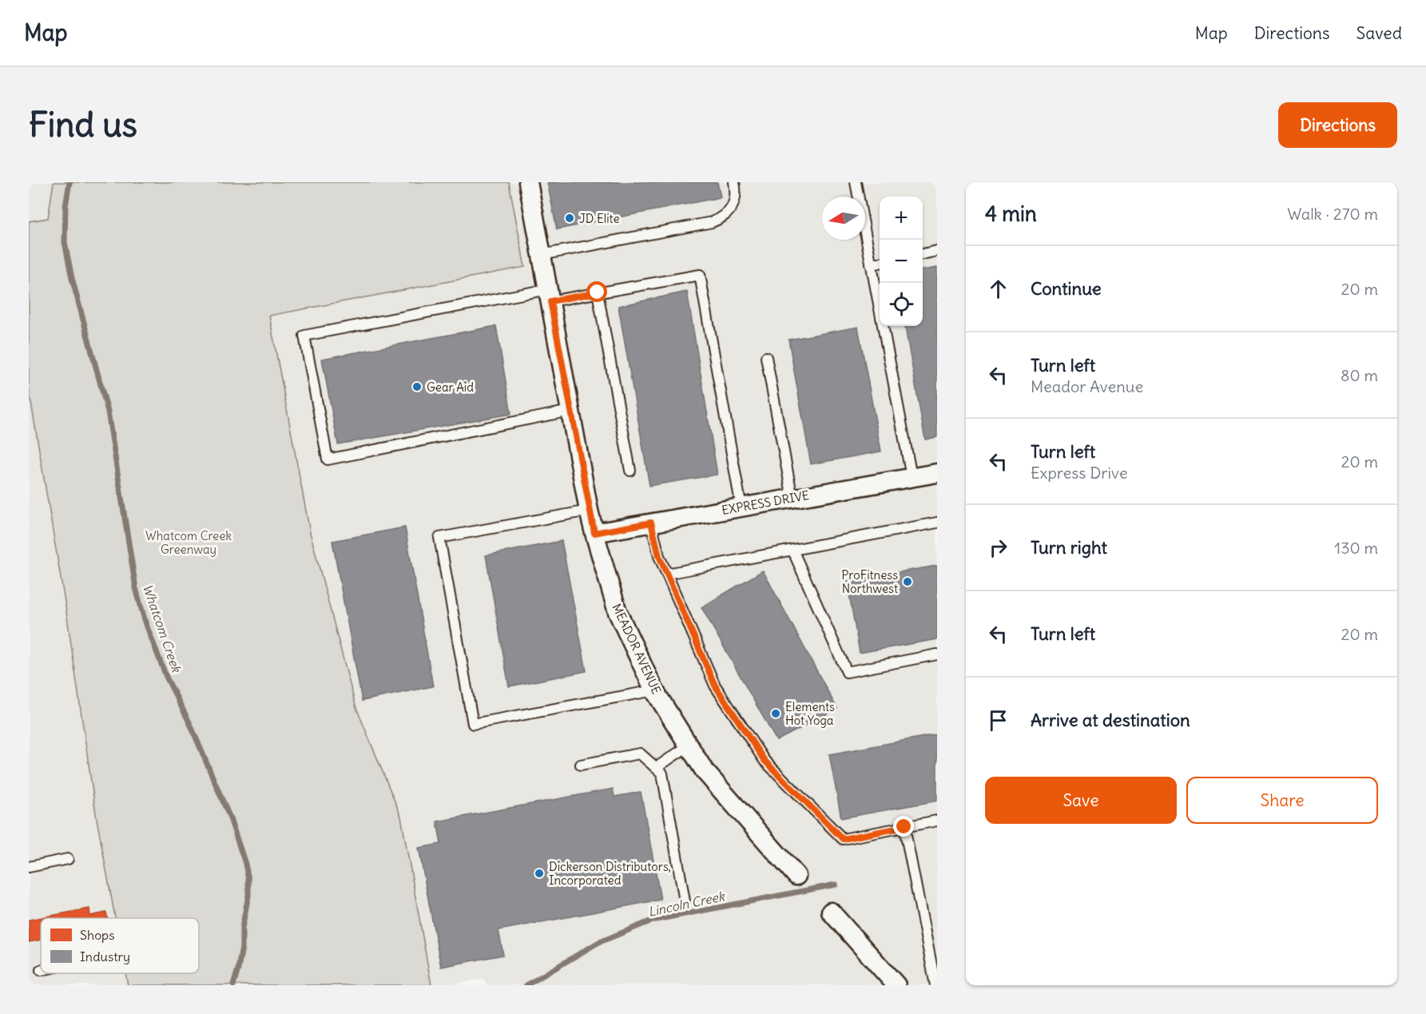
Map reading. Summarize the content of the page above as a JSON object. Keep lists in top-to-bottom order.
{
  "streets": {
    "street": ["EXPRESS DRIVE", "MEADOR AVENUE"]
  },
  "crossings": [
    ["EXPRESS DRIVE", "MEADOR AVENUE"]
  ],
  "water": ["Whatcom Creek", "Lincoln Creek"],
  "parks": ["Whatcom Creek Greenway"],
  "places": [
    "JD Elite",
    "Gear Aid",
    "ProFitness Northwest",
    "Elements Hot Yoga",
    "Dickerson Distributors, Incorporated"
  ],
  "legend": ["Shops", "Industry"],
  "north": "left",
  "page": {
    "header": "Map",
    "nav": ["Map", "Directions", "Saved"],
    "buttons": [
      "Directions",
      ["Save", "Share"]
    ],
    "title": "Find us",
    "heading": ["4 min", "Walk · 270 m"],
    "map_buttons": ["+", "−"],
    "list": [
      ["Continue", "20 m"],
      ["Turn left", "Meador Avenue", "80 m"],
      ["Turn left", "Express Drive", "20 m"],
      ["Turn right", "130 m"],
      ["Turn left", "20 m"],
      "Arrive at destination"
    ]
  }
}
